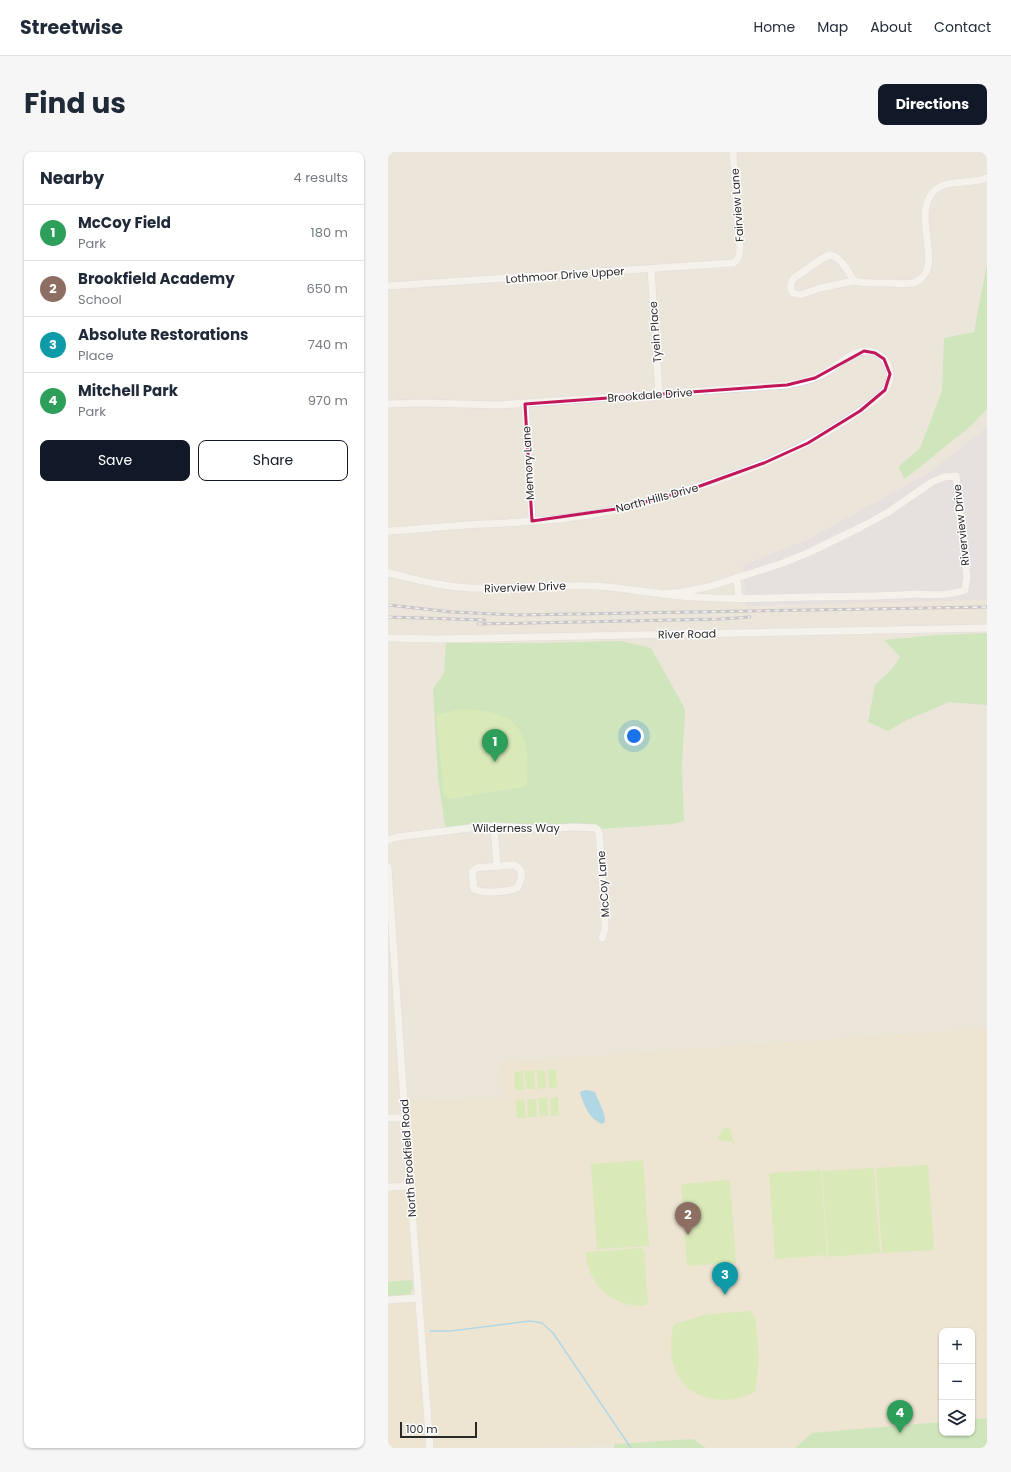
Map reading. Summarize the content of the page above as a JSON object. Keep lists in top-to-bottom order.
{
  "streets": {
    "street": [
      "Fairview Lane",
      "Lothmoor Drive Upper",
      "Tyein Place",
      "Brookdale Drive",
      "Memory Lane",
      "North Hills Drive",
      "Riverview Drive",
      "River Road",
      "Wilderness Way",
      "McCoy Lane",
      "North Brookfield Road"
    ]
  },
  "crossings": [
    ["Fairview Lane", "Lothmoor Drive Upper"],
    ["Lothmoor Drive Upper", "Tyein Place"],
    ["Tyein Place", "Brookdale Drive"],
    ["Brookdale Drive", "Memory Lane"],
    ["Brookdale Drive", "North Hills Drive"],
    ["Memory Lane", "North Hills Drive"],
    ["Wilderness Way", "McCoy Lane"]
  ],
  "scale_bar": "100 m",
  "page": {
    "header": "Streetwise",
    "nav": [
      "Home",
      "Map",
      "About",
      "Contact"
    ],
    "title": "Find us",
    "buttons": [
      "Directions",
      ["Save", "Share"]
    ],
    "heading": ["Nearby", "4 results"],
    "list": [
      {
        "mark": "1",
        "name": "McCoy Field",
        "note": "Park",
        "value": "180 m"
      },
      {
        "mark": "2",
        "name": "Brookfield Academy",
        "note": "School",
        "value": "650 m"
      },
      {
        "mark": "3",
        "name": "Absolute Restorations",
        "note": "Place",
        "value": "740 m"
      },
      {
        "mark": "4",
        "name": "Mitchell Park",
        "note": "Park",
        "value": "970 m"
      }
    ],
    "pins": [
      "1",
      "2",
      "3",
      "4"
    ],
    "map_buttons": ["+", "−"],
    "scale": "100 m"
  }
}
